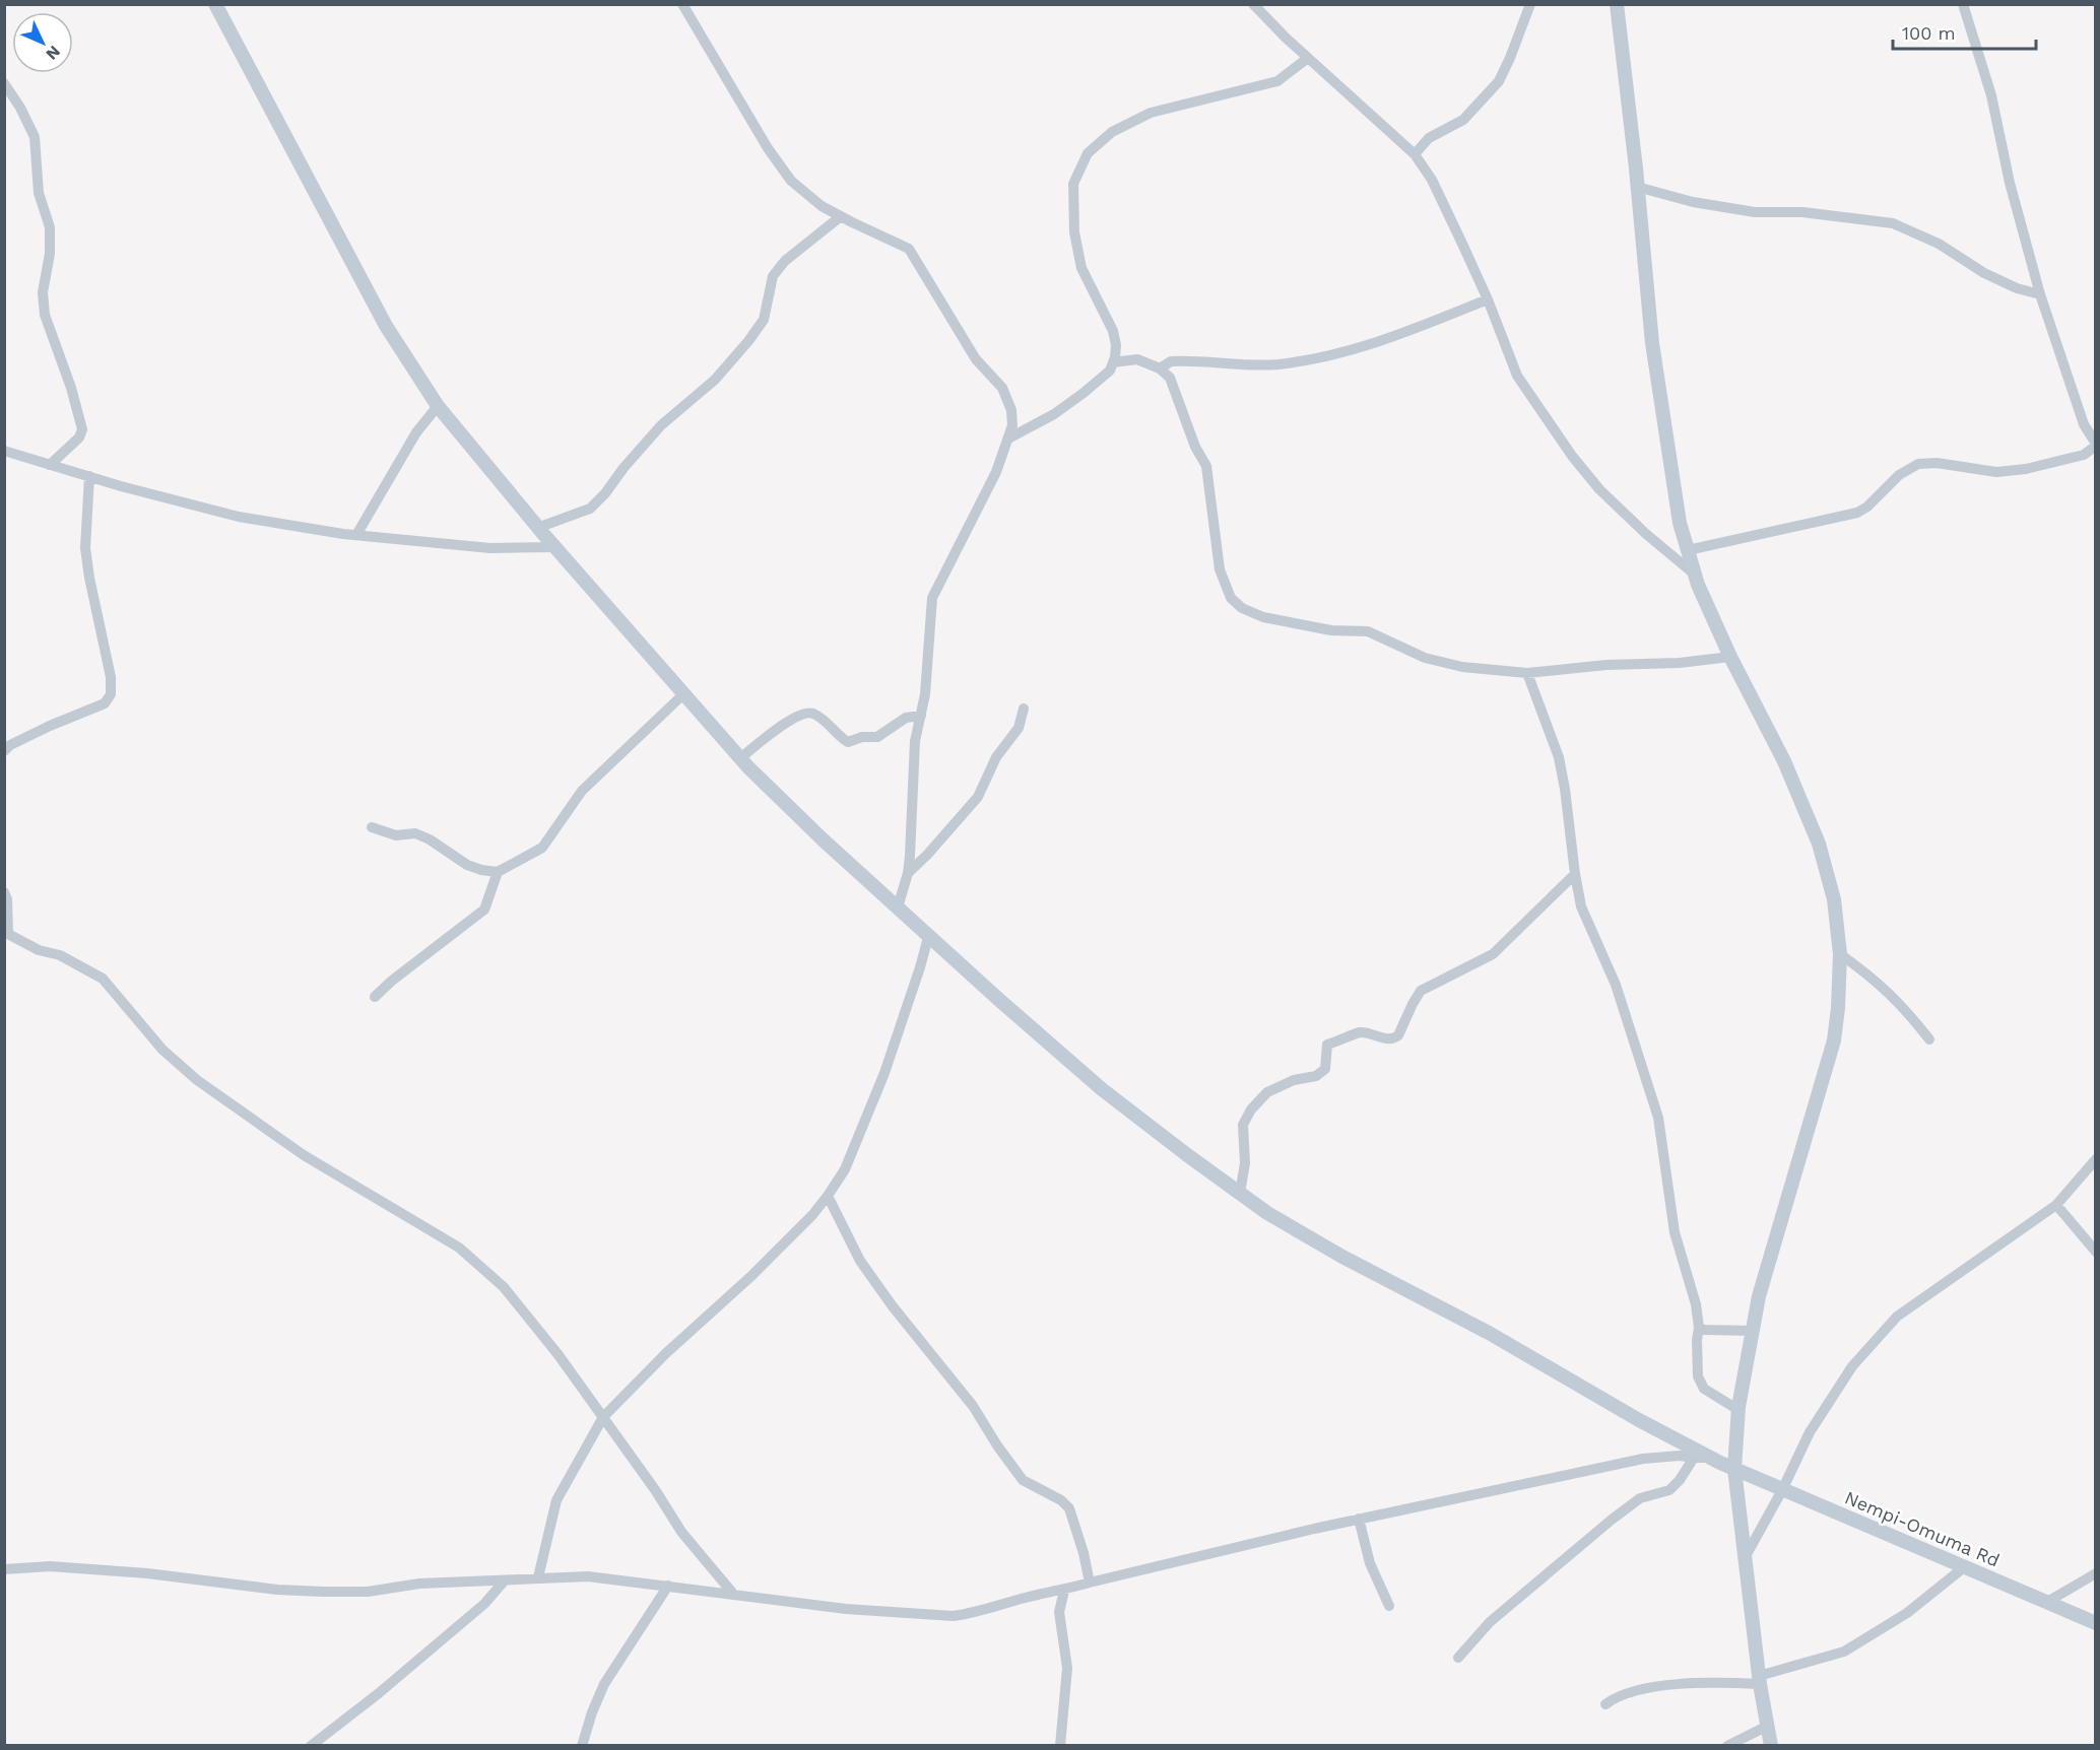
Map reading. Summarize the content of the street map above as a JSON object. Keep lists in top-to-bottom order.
{
  "streets": {
    "street": ["Nempi-Omuma Rd"]
  },
  "scale_bar": "100 m",
  "north": "bottom right"
}
